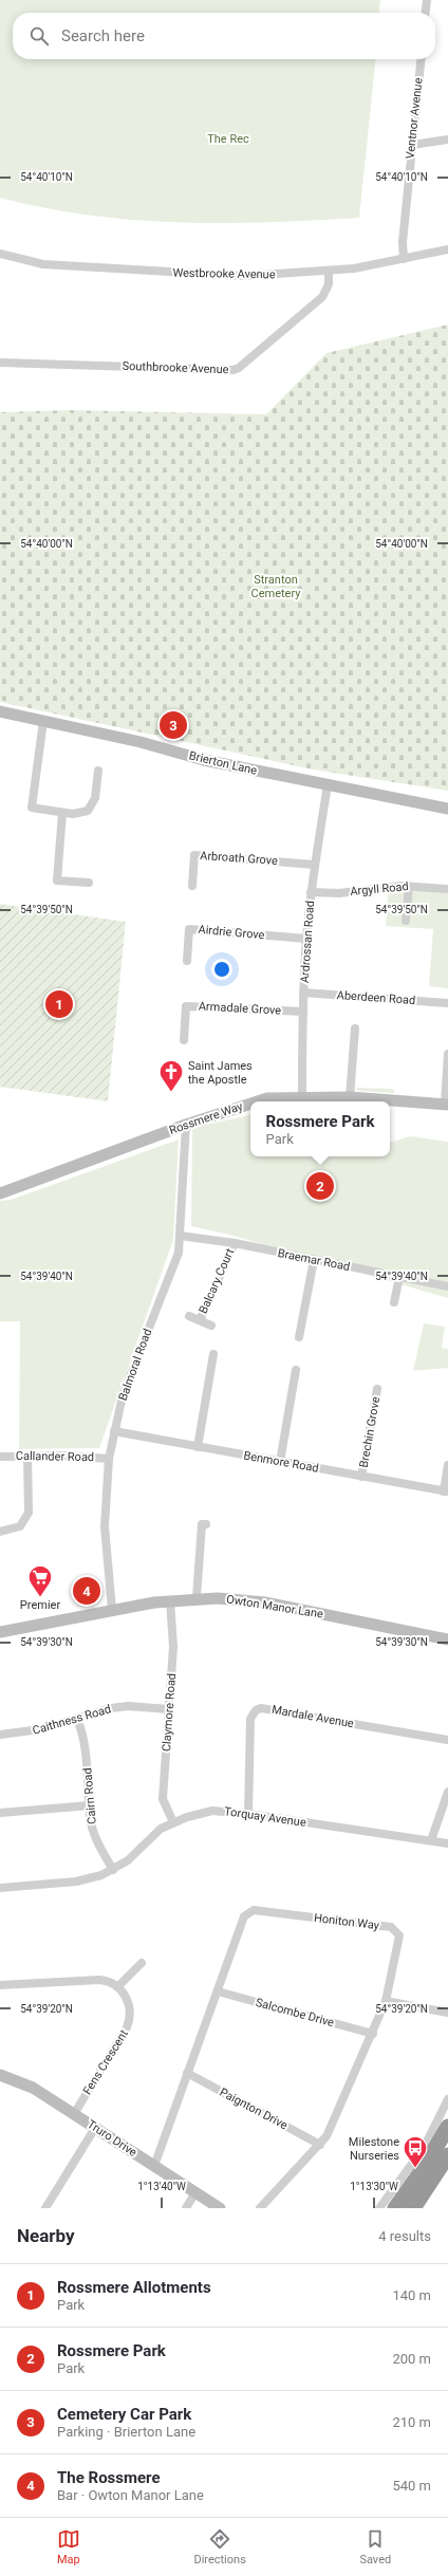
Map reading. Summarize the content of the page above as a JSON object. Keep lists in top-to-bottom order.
{
  "streets": {
    "street": [
      "Ventnor Avenue",
      "Westbrooke Avenue",
      "Southbrooke Avenue",
      "Brierton Lane",
      "Arbroath Grove",
      "Argyll Road",
      "Airdrie Grove",
      "Ardrossan Road",
      "Aberdeen Road",
      "Armadale Grove",
      "Rossmere Way",
      "Braemar Road",
      "Balcary Court",
      "Balmoral Road",
      "Brechin Grove",
      "Callander Road",
      "Benmore Road",
      "Owton Manor Lane",
      "Claymore Road",
      "Mardale Avenue",
      "Caithness Road",
      "Cairn Road",
      "Torquay Avenue",
      "Honiton Way",
      "Salcombe Drive",
      "Fens Crescent",
      "Paignton Drive",
      "Truro Drive"
    ]
  },
  "crossings": [
    ["Ventnor Avenue", "Westbrooke Avenue"],
    ["Westbrooke Avenue", "Southbrooke Avenue"],
    ["Brierton Lane", "Ardrossan Road"],
    ["Arbroath Grove", "Ardrossan Road"],
    ["Argyll Road", "Ardrossan Road"],
    ["Airdrie Grove", "Ardrossan Road"],
    ["Ardrossan Road", "Aberdeen Road"],
    ["Ardrossan Road", "Armadale Grove"],
    ["Ardrossan Road", "Rossmere Way"],
    ["Rossmere Way", "Balmoral Road"],
    ["Braemar Road", "Balcary Court"],
    ["Braemar Road", "Balmoral Road"],
    ["Balmoral Road", "Callander Road"],
    ["Balmoral Road", "Benmore Road"],
    ["Balmoral Road", "Owton Manor Lane"],
    ["Brechin Grove", "Benmore Road"],
    ["Owton Manor Lane", "Claymore Road"],
    ["Claymore Road", "Caithness Road"],
    ["Claymore Road", "Torquay Avenue"],
    ["Mardale Avenue", "Torquay Avenue"],
    ["Caithness Road", "Cairn Road"],
    ["Cairn Road", "Torquay Avenue"],
    ["Honiton Way", "Salcombe Drive"],
    ["Honiton Way", "Paignton Drive"],
    ["Honiton Way", "Truro Drive"],
    ["Fens Crescent", "Truro Drive"]
  ],
  "parks": ["The Rec", "Stranton Cemetery"],
  "places": {
    "church": ["Saint James the Apostle"],
    "supermarket": ["Premier"],
    "bus stop": ["Milestone Nurseries"]
  },
  "page": {
    "search": "Search here",
    "pins": [
      "3",
      "1",
      "2",
      "4"
    ],
    "popup": ["Rossmere Park", "Park"],
    "heading": ["Nearby", "4 results"],
    "list": [
      {
        "mark": "1",
        "name": "Rossmere Allotments",
        "note": "Park",
        "value": "140 m"
      },
      {
        "mark": "2",
        "name": "Rossmere Park",
        "note": "Park",
        "value": "200 m"
      },
      {
        "mark": "3",
        "name": "Cemetery Car Park",
        "note": "Parking · Brierton Lane",
        "value": "210 m"
      },
      {
        "mark": "4",
        "name": "The Rossmere",
        "note": "Bar · Owton Manor Lane",
        "value": "540 m"
      }
    ],
    "nav": ["Map", "Directions", "Saved"]
  },
  "coordinates": [
    "54°40'10\"N",
    "54°40'00\"N",
    "54°39'50\"N",
    "54°39'40\"N",
    "54°39'30\"N",
    "54°39'20\"N",
    "1°13'40\"W",
    "1°13'30\"W"
  ]
}
